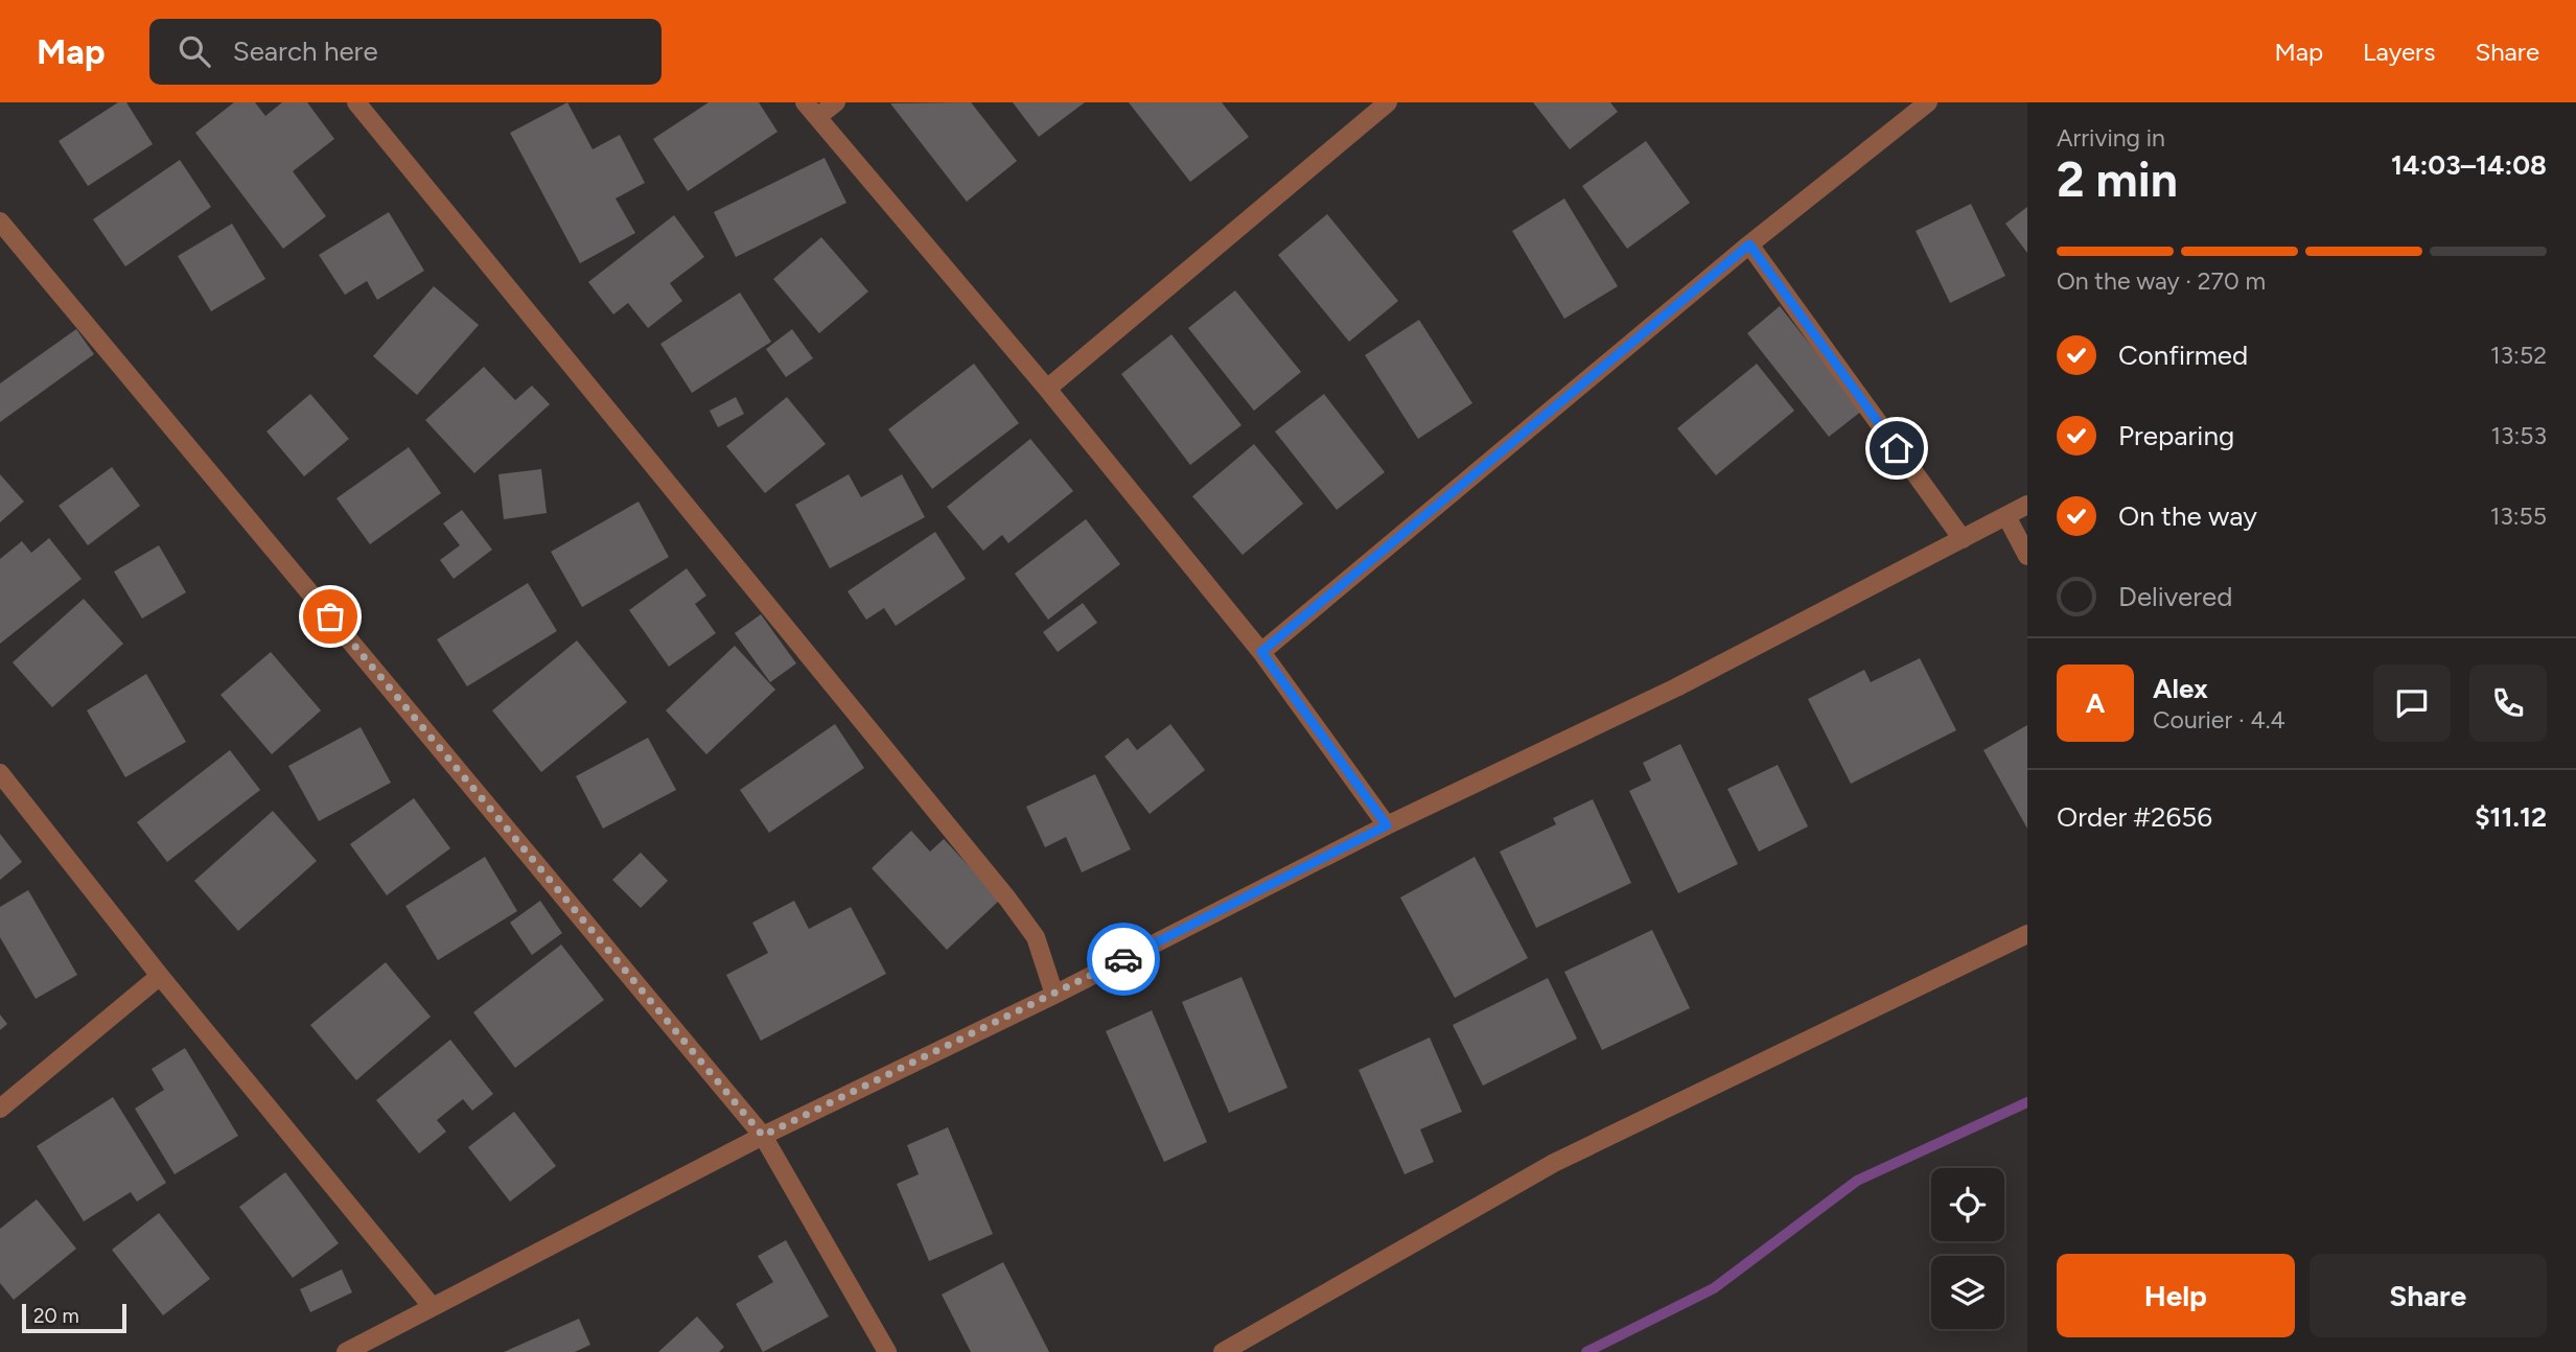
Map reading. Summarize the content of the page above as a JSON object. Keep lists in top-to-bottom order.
{
  "scale_bar": "20 m",
  "page": {
    "header": "Map",
    "search": "Search here",
    "nav": ["Map", "Layers", "Share"],
    "heading": ["2 min", "Arriving in", "14:03–14:08"],
    "panel": [
      "Alex",
      "Courier · 4.4",
      "Order #2656",
      "$11.12"
    ],
    "bar": "On the way · 270 m",
    "list": [
      ["Confirmed", "13:52"],
      ["Preparing", "13:53"],
      ["On the way", "13:55"],
      "Delivered"
    ],
    "round": "A",
    "buttons": ["Help", "Share"],
    "scale": "20 m"
  }
}
